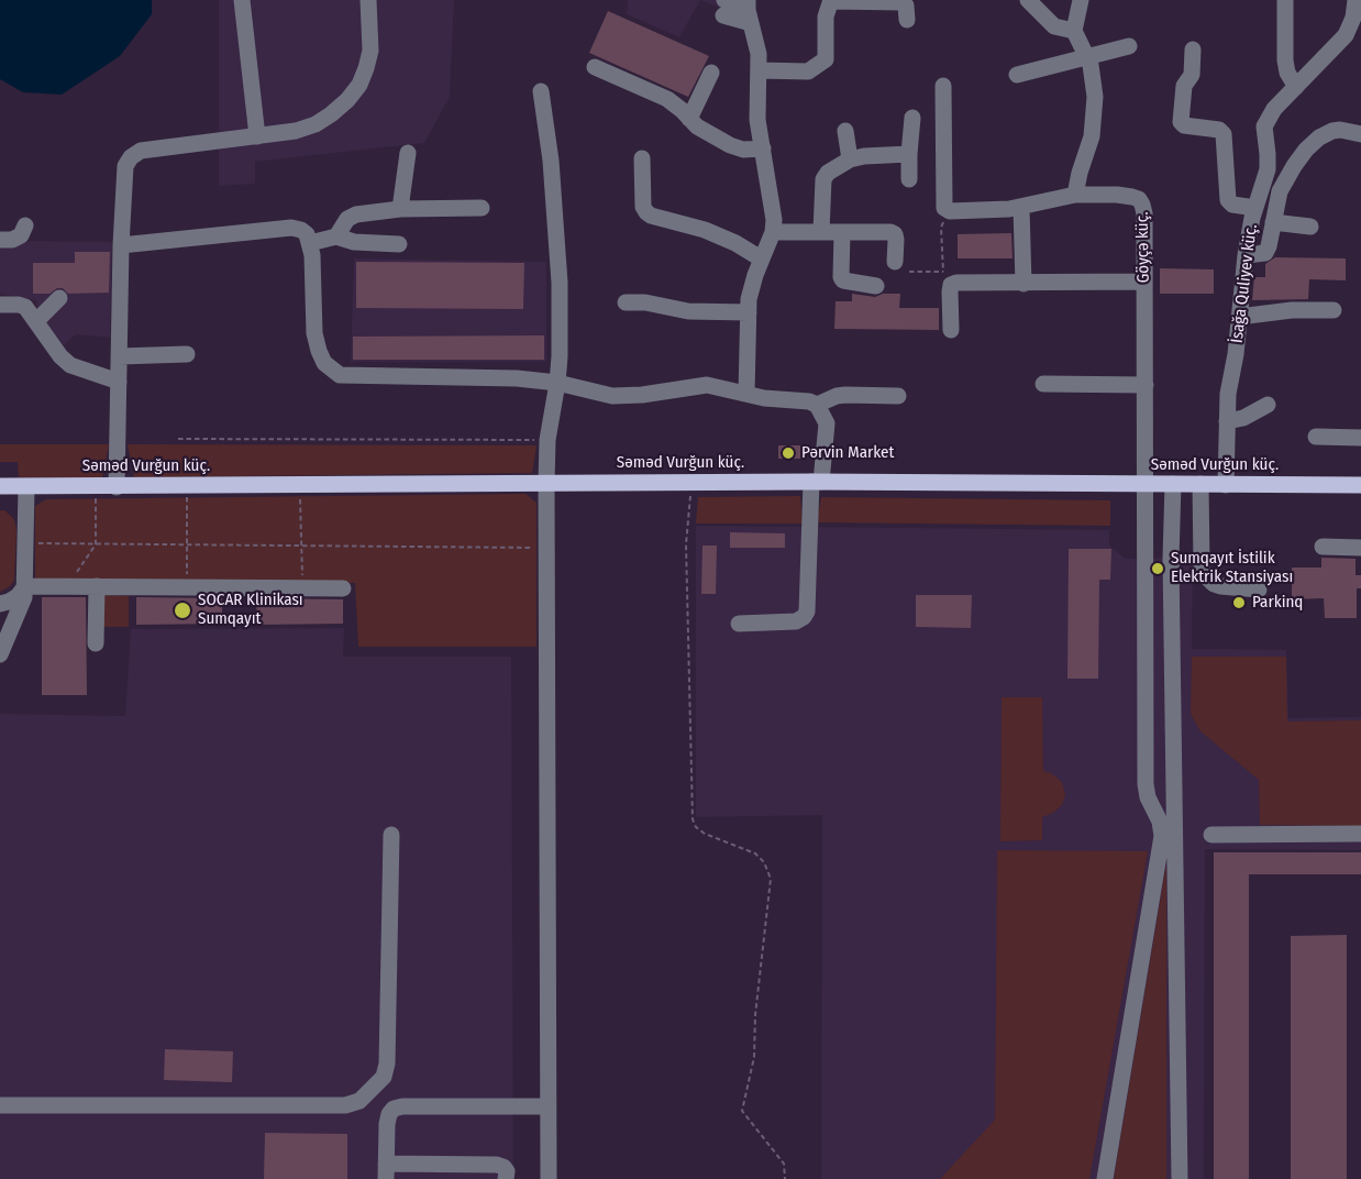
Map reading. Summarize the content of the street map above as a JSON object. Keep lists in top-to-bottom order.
{
  "streets": {
    "main road": ["Səməd Vurğun küç."],
    "street": ["Göyçə küç.", "İsağa Quliyev küç."]
  },
  "crossings": [
    ["Göyçə küç.", "Səməd Vurğun küç."],
    ["İsağa Quliyev küç.", "Səməd Vurğun küç."]
  ],
  "places": [
    "Pərvin Market",
    "Sumqayıt İstilik Elektrik Stansiyası",
    "Parkinq",
    "SOCAR Klinikası Sumqayıt"
  ]
}
